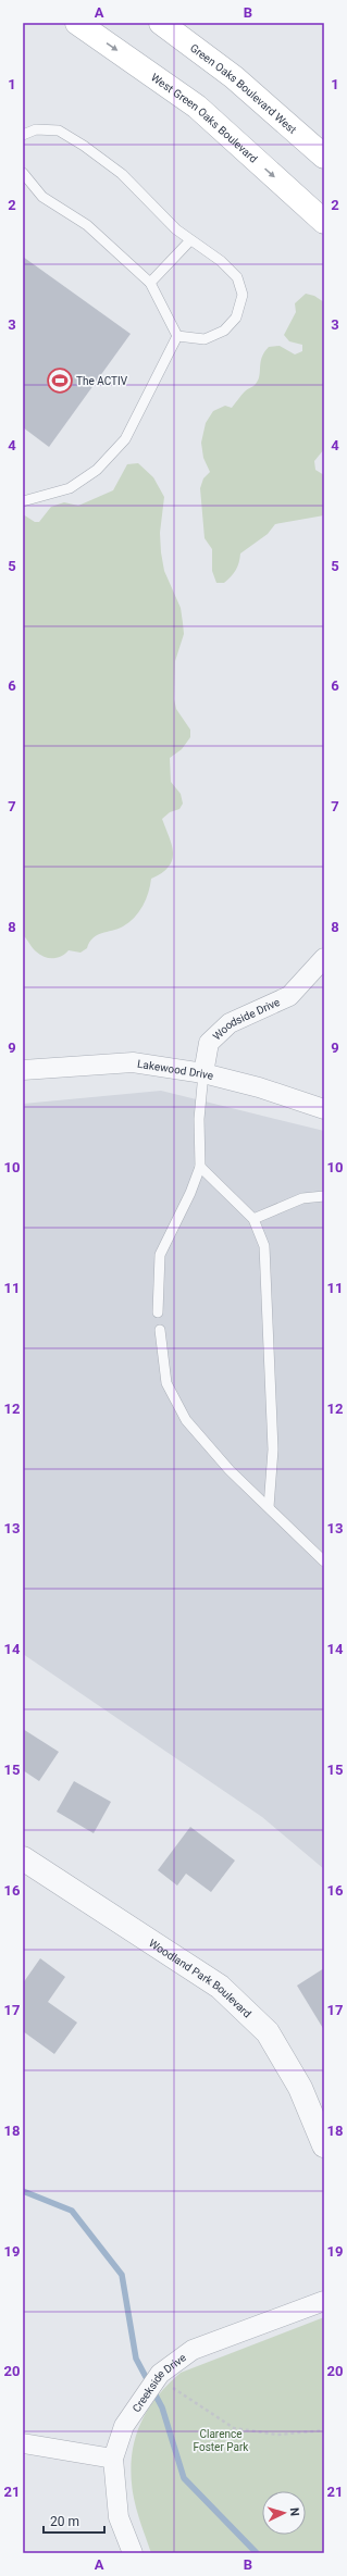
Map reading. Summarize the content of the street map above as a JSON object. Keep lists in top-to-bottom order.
{
  "streets": {
    "main road": ["Green Oaks Boulevard West", "West Green Oaks Boulevard"],
    "street": [
      "Woodside Drive",
      "Lakewood Drive",
      "Woodland Park Boulevard",
      "Creekside Drive"
    ]
  },
  "crossings": [
    ["Woodside Drive", "Lakewood Drive"]
  ],
  "one_way": ["West Green Oaks Boulevard"],
  "parks": ["Clarence Foster Park"],
  "places": {
    "sports": ["The ACTIV"]
  },
  "scale_bar": "20 m",
  "north": "right",
  "grid": {
    "columns": ["A", "B"],
    "rows": [
      "1",
      "2",
      "3",
      "4",
      "5",
      "6",
      "7",
      "8",
      "9",
      "10",
      "11",
      "12",
      "13",
      "14",
      "15",
      "16",
      "17",
      "18",
      "19",
      "20",
      "21"
    ]
  }
}
